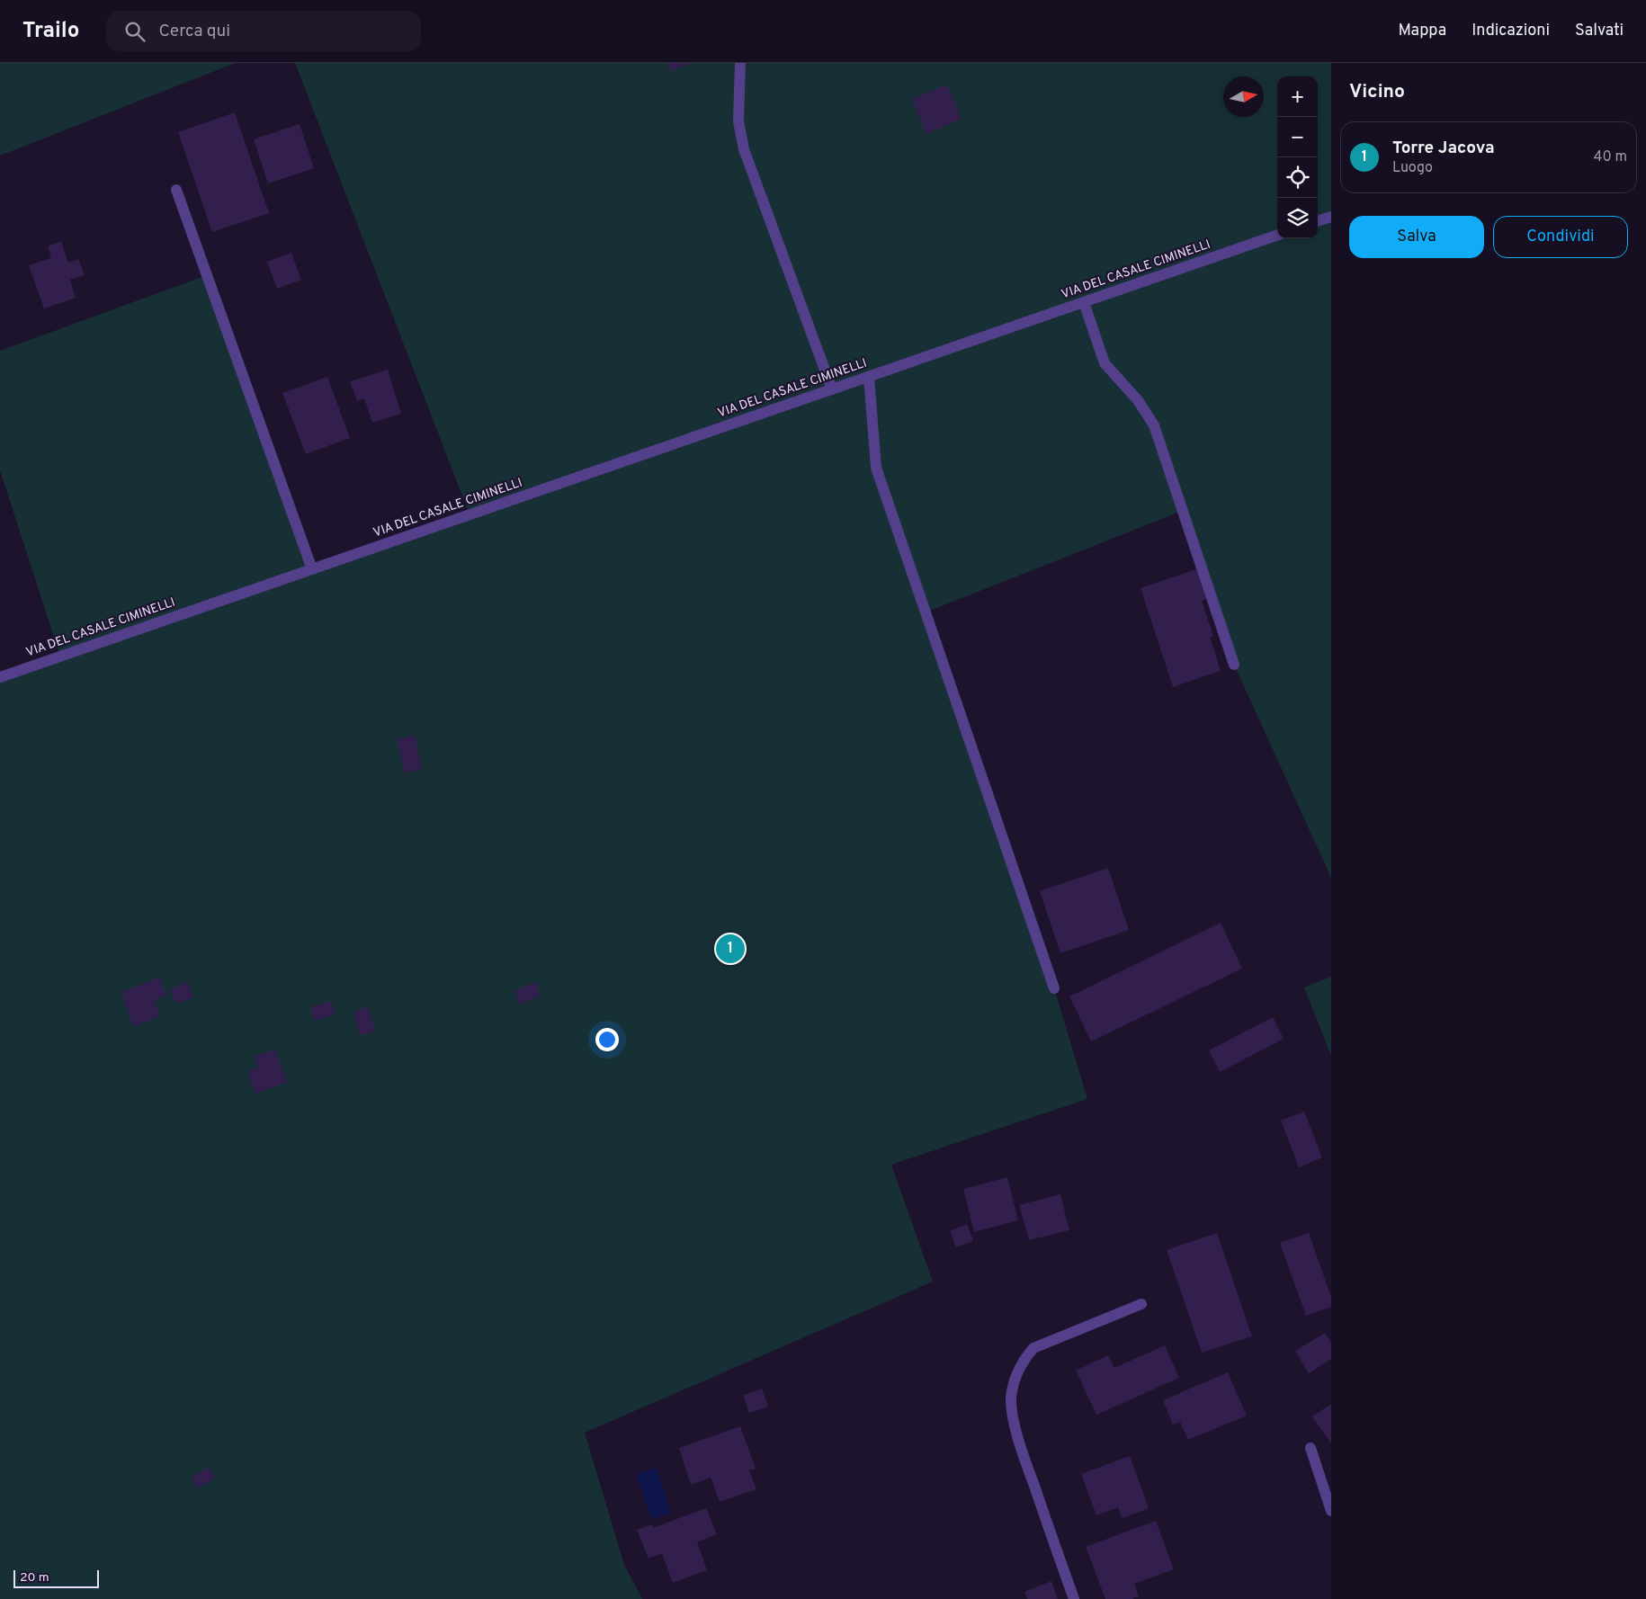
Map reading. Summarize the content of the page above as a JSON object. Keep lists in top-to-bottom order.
{
  "streets": {
    "street": ["VIA DEL CASALE CIMINELLI"]
  },
  "scale_bar": "20 m",
  "north": "right",
  "page": {
    "header": "Trailo",
    "search": "Cerca qui",
    "nav": ["Mappa", "Indicazioni", "Salvati"],
    "heading": "Vicino",
    "map_buttons": ["+", "−"],
    "list": [
      {
        "mark": "1",
        "name": "Torre Jacova",
        "note": "Luogo",
        "value": "40 m"
      }
    ],
    "buttons": ["Salva", "Condividi"],
    "pins": "1",
    "scale": "20 m"
  }
}
